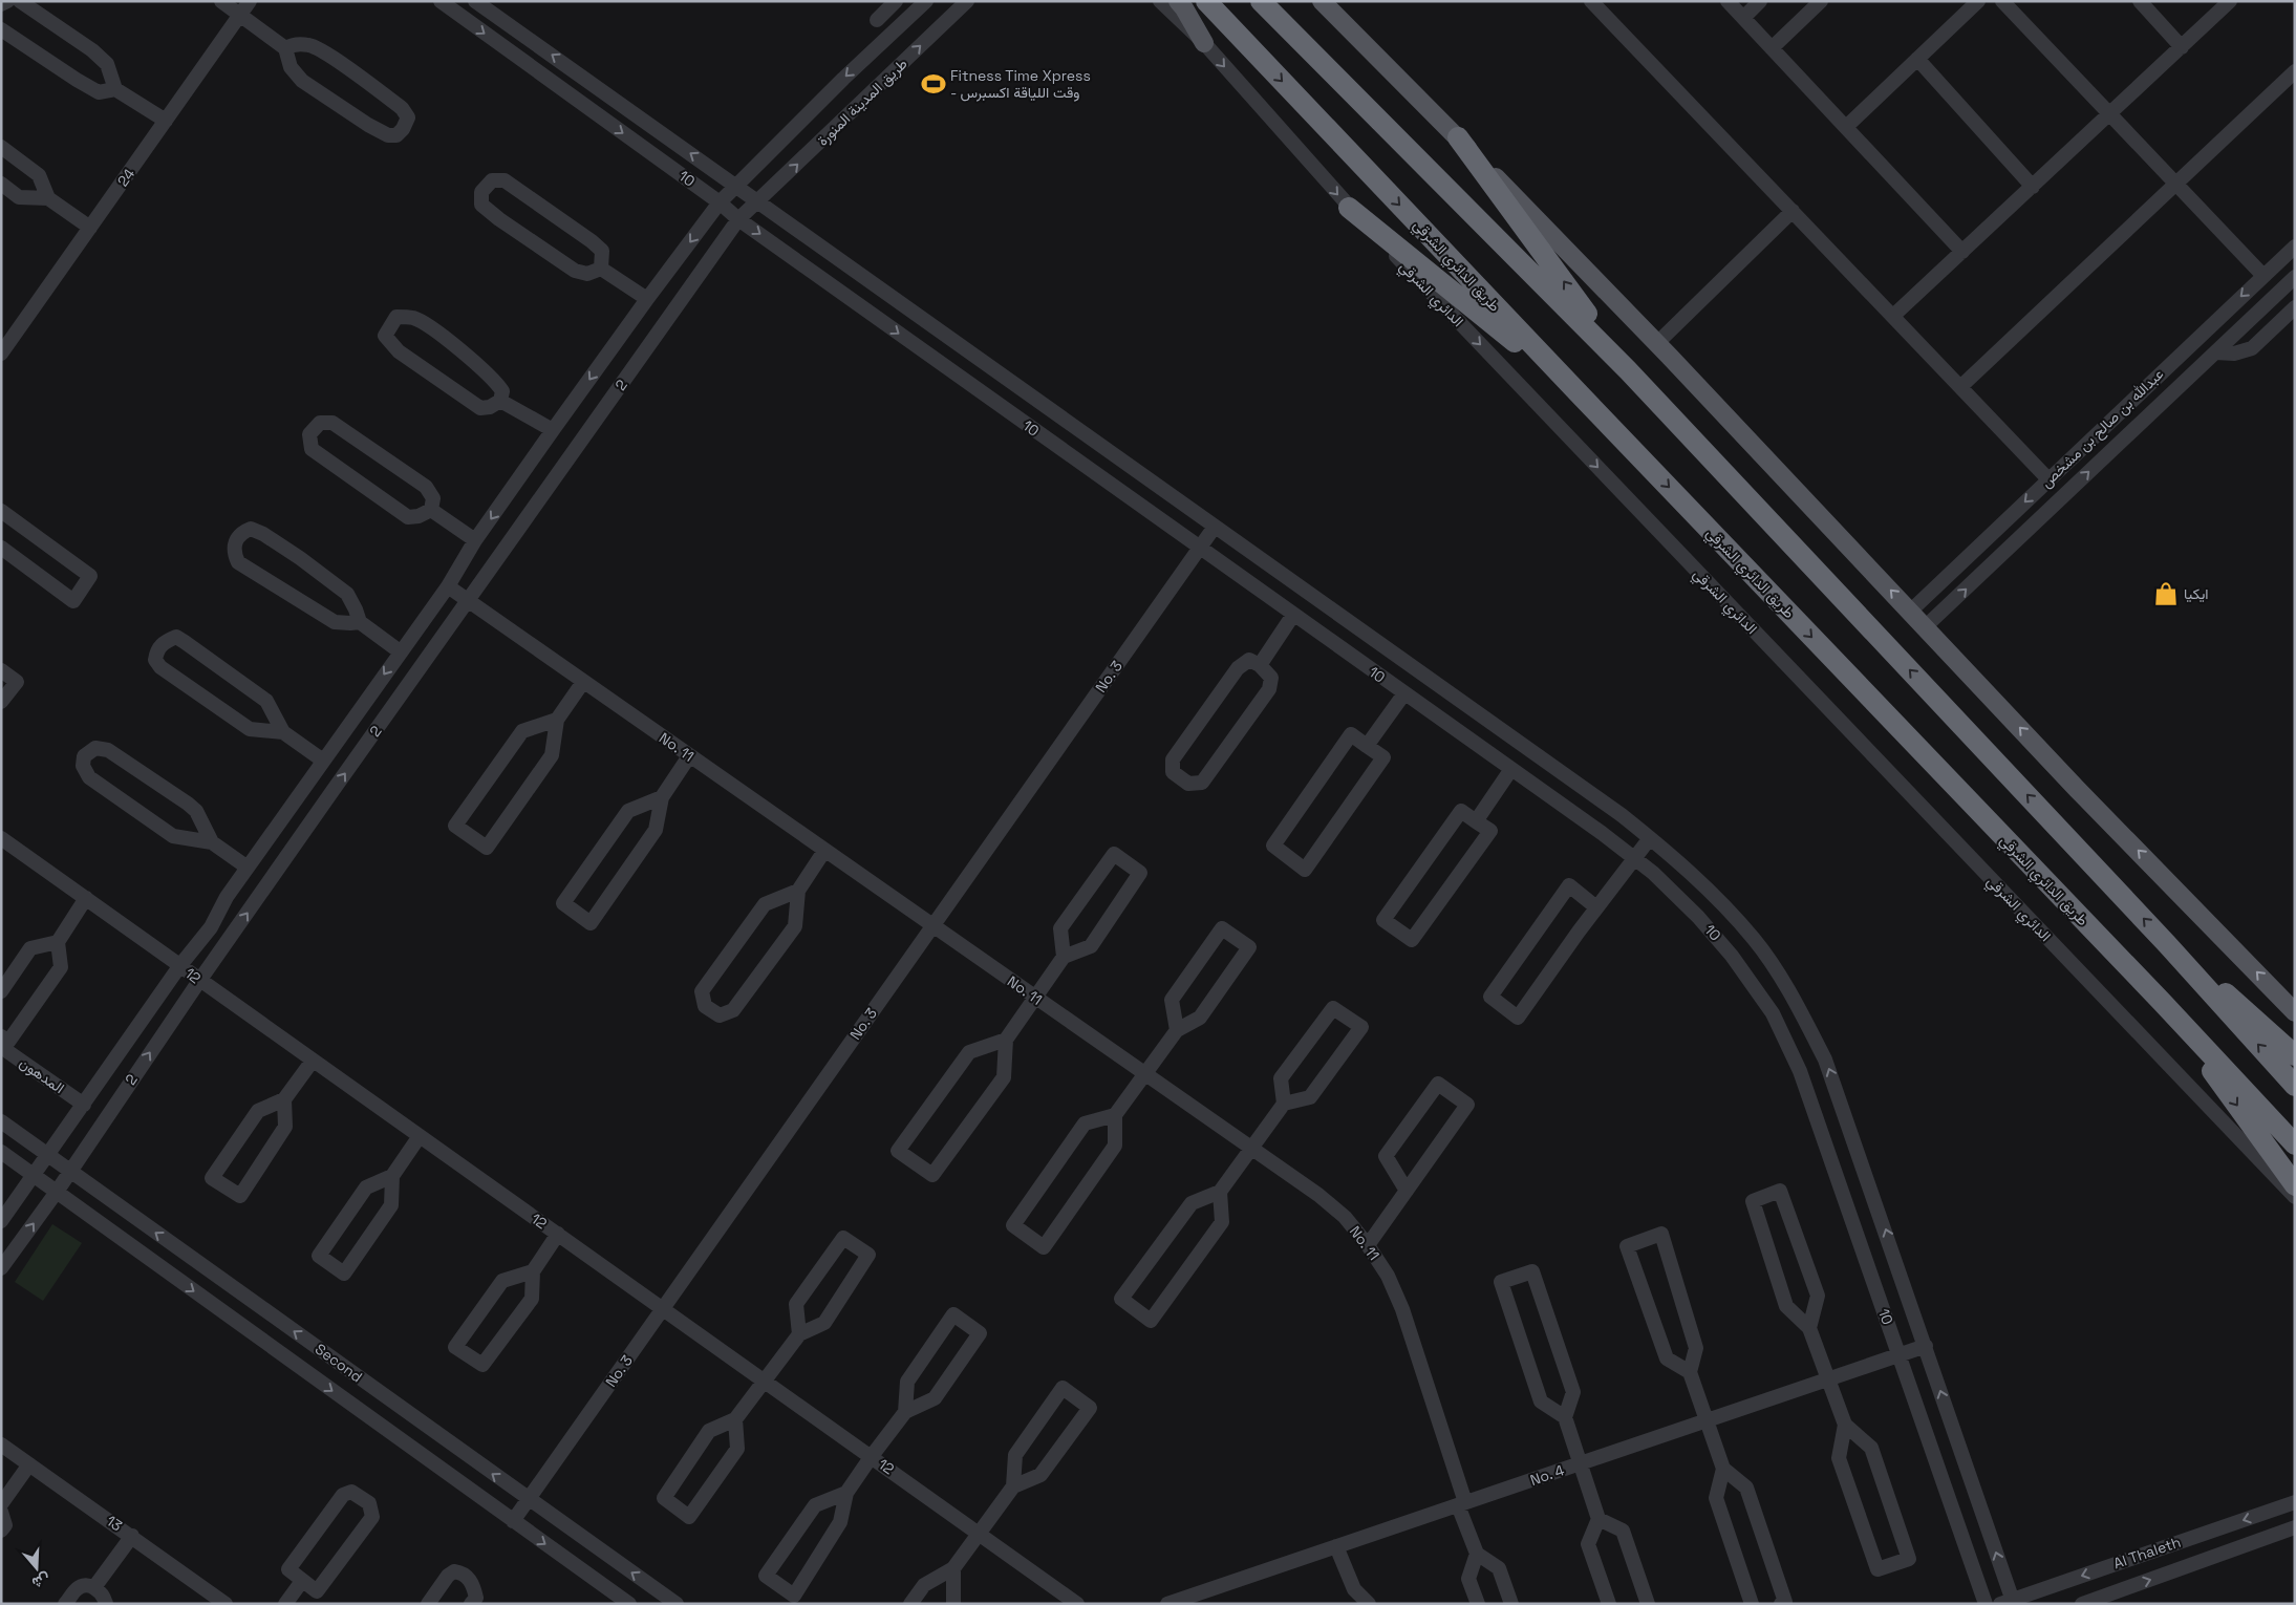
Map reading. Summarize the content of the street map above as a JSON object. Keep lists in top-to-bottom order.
{
  "streets": {
    "highway": ["طريق الدائري الشرقي"],
    "street": [
      "طريق المدينة المنورة",
      "24",
      "10",
      "الدائري الشرقي",
      "2",
      "عبدالله بن صالح بن مشخص",
      "No. 3",
      "No. 11",
      "12",
      "المدهون",
      "Second",
      "No. 4",
      "13",
      "Al Thaleth"
    ]
  },
  "crossings": [
    ["طريق المدينة المنورة", "10"],
    ["طريق المدينة المنورة", "2"],
    ["10", "2"],
    ["10", "No. 3"],
    ["10", "No. 4"],
    ["10", "Al Thaleth"],
    ["2", "No. 11"],
    ["2", "12"],
    ["2", "المدهون"],
    ["2", "Second"],
    ["No. 3", "No. 11"],
    ["No. 3", "12"],
    ["No. 3", "Second"],
    ["No. 11", "No. 4"]
  ],
  "one_way": ["الدائري الشرقي"],
  "places": {
    "sports": ["Fitness Time Xpress - وقت اللياقة اكسبرس"],
    "shop": ["ايكيا"]
  },
  "north": "bottom"
}
